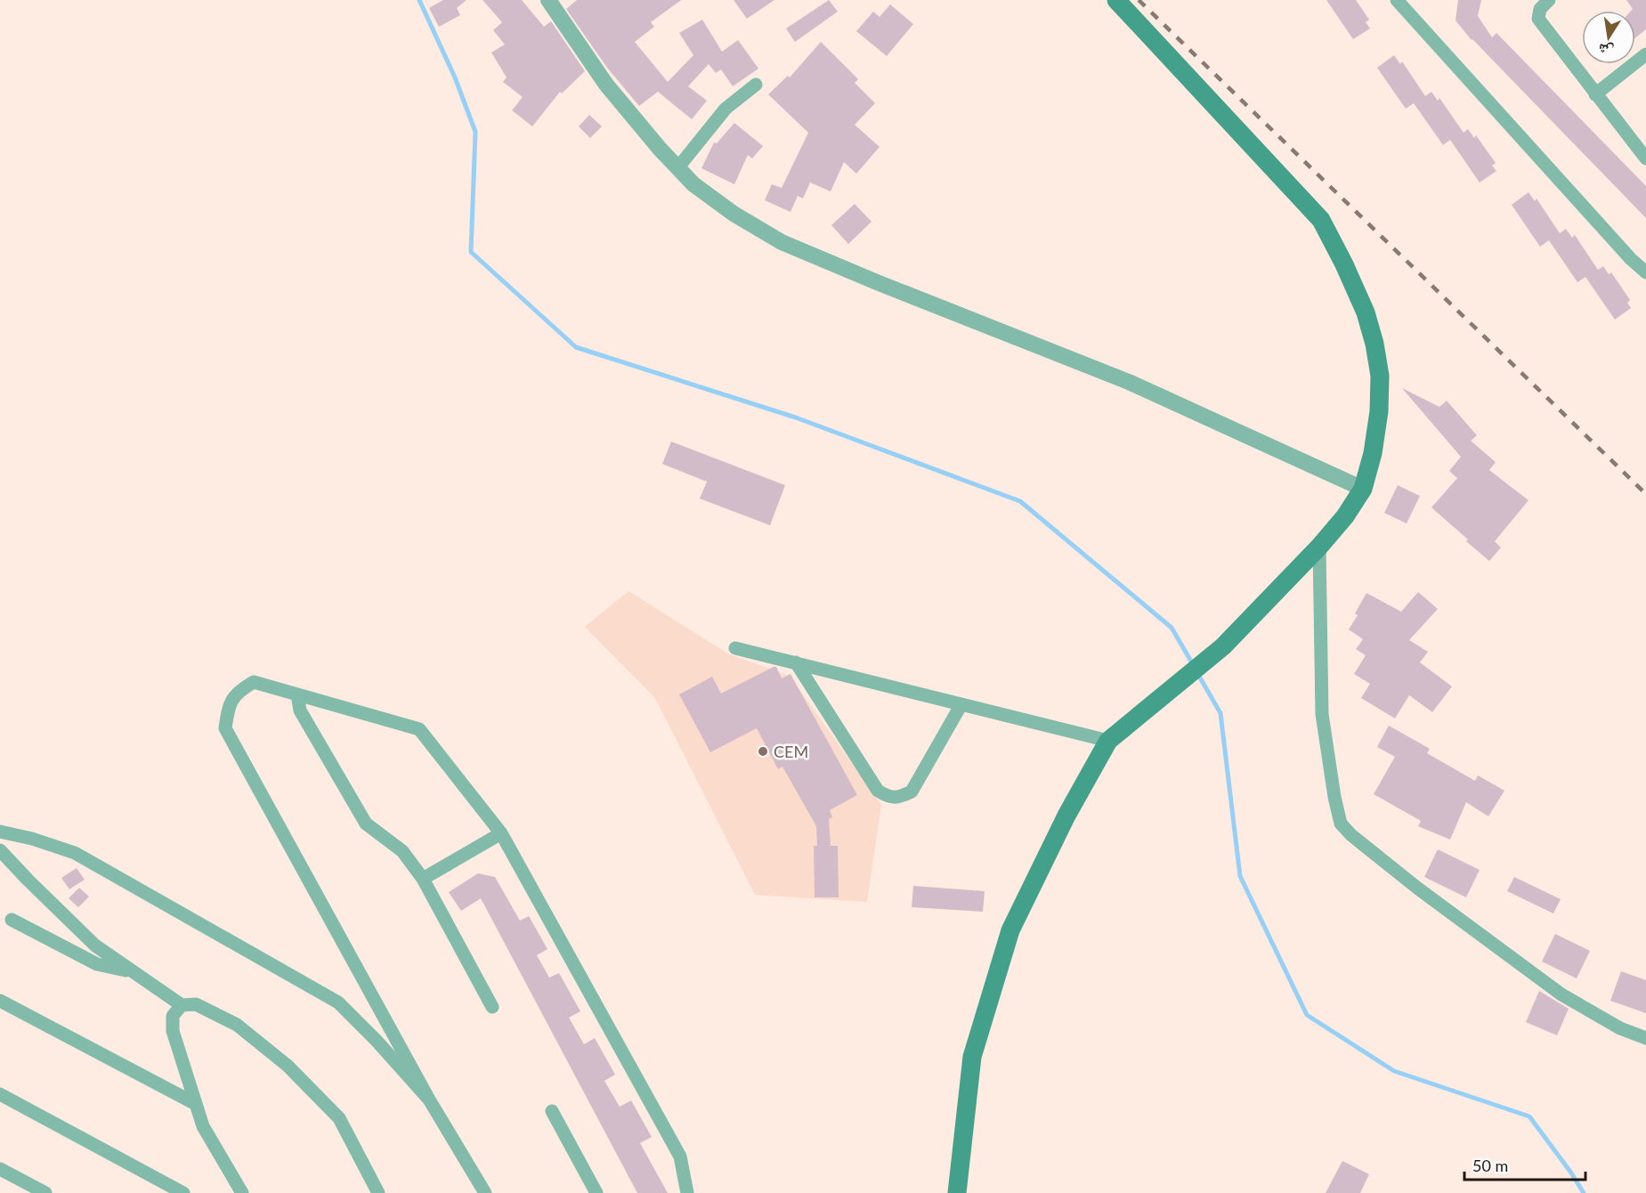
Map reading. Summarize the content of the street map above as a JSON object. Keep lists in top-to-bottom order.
{
  "places": ["CEM"],
  "scale_bar": "50 m",
  "north": "bottom"
}
